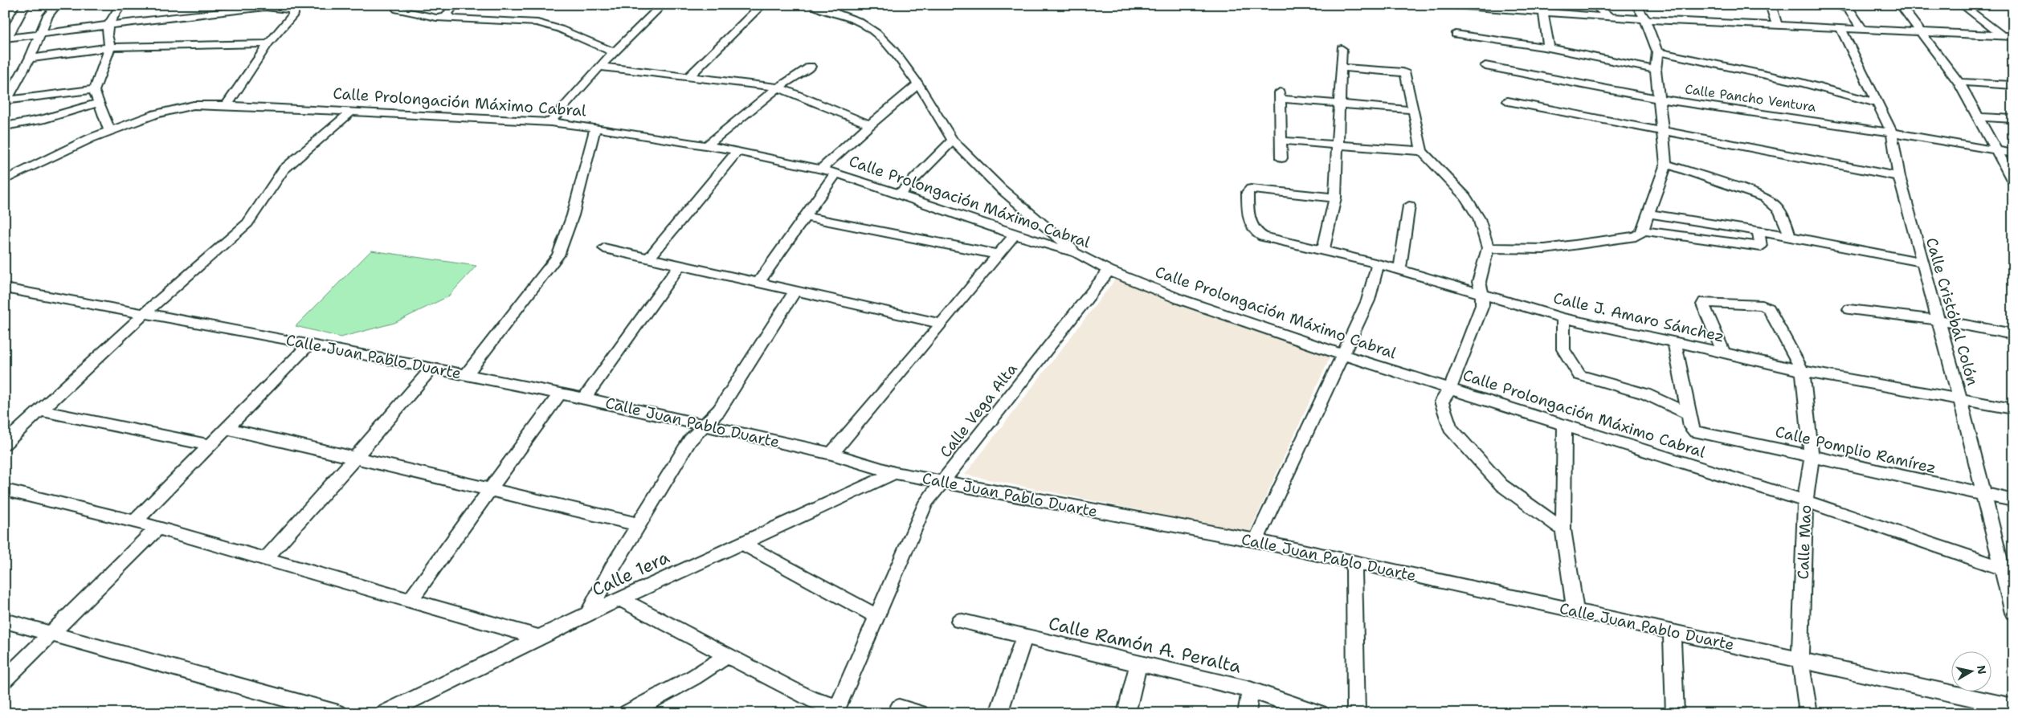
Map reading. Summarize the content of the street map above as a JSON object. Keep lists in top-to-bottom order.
{
  "streets": {
    "street": [
      "Calle Pancho Ventura",
      "Calle Prolongación Máximo Cabral",
      "Calle Cristóbal Colón",
      "Calle J. Amaro Sánchez",
      "Calle Juan Pablo Duarte",
      "Calle Vega Alta",
      "Calle Pomplio Ramírez",
      "Calle Mao",
      "Calle 1era",
      "Calle Ramón A. Peralta"
    ]
  },
  "crossings": [
    ["Calle Pancho Ventura", "Calle Cristóbal Colón"],
    ["Calle Prolongación Máximo Cabral", "Calle Cristóbal Colón"],
    ["Calle Prolongación Máximo Cabral", "Calle Vega Alta"],
    ["Calle Prolongación Máximo Cabral", "Calle Mao"],
    ["Calle Cristóbal Colón", "Calle J. Amaro Sánchez"],
    ["Calle Cristóbal Colón", "Calle Pomplio Ramírez"],
    ["Calle J. Amaro Sánchez", "Calle Mao"],
    ["Calle Juan Pablo Duarte", "Calle Vega Alta"],
    ["Calle Juan Pablo Duarte", "Calle Mao"],
    ["Calle Juan Pablo Duarte", "Calle 1era"],
    ["Calle Pomplio Ramírez", "Calle Mao"]
  ],
  "north": "right"
}
